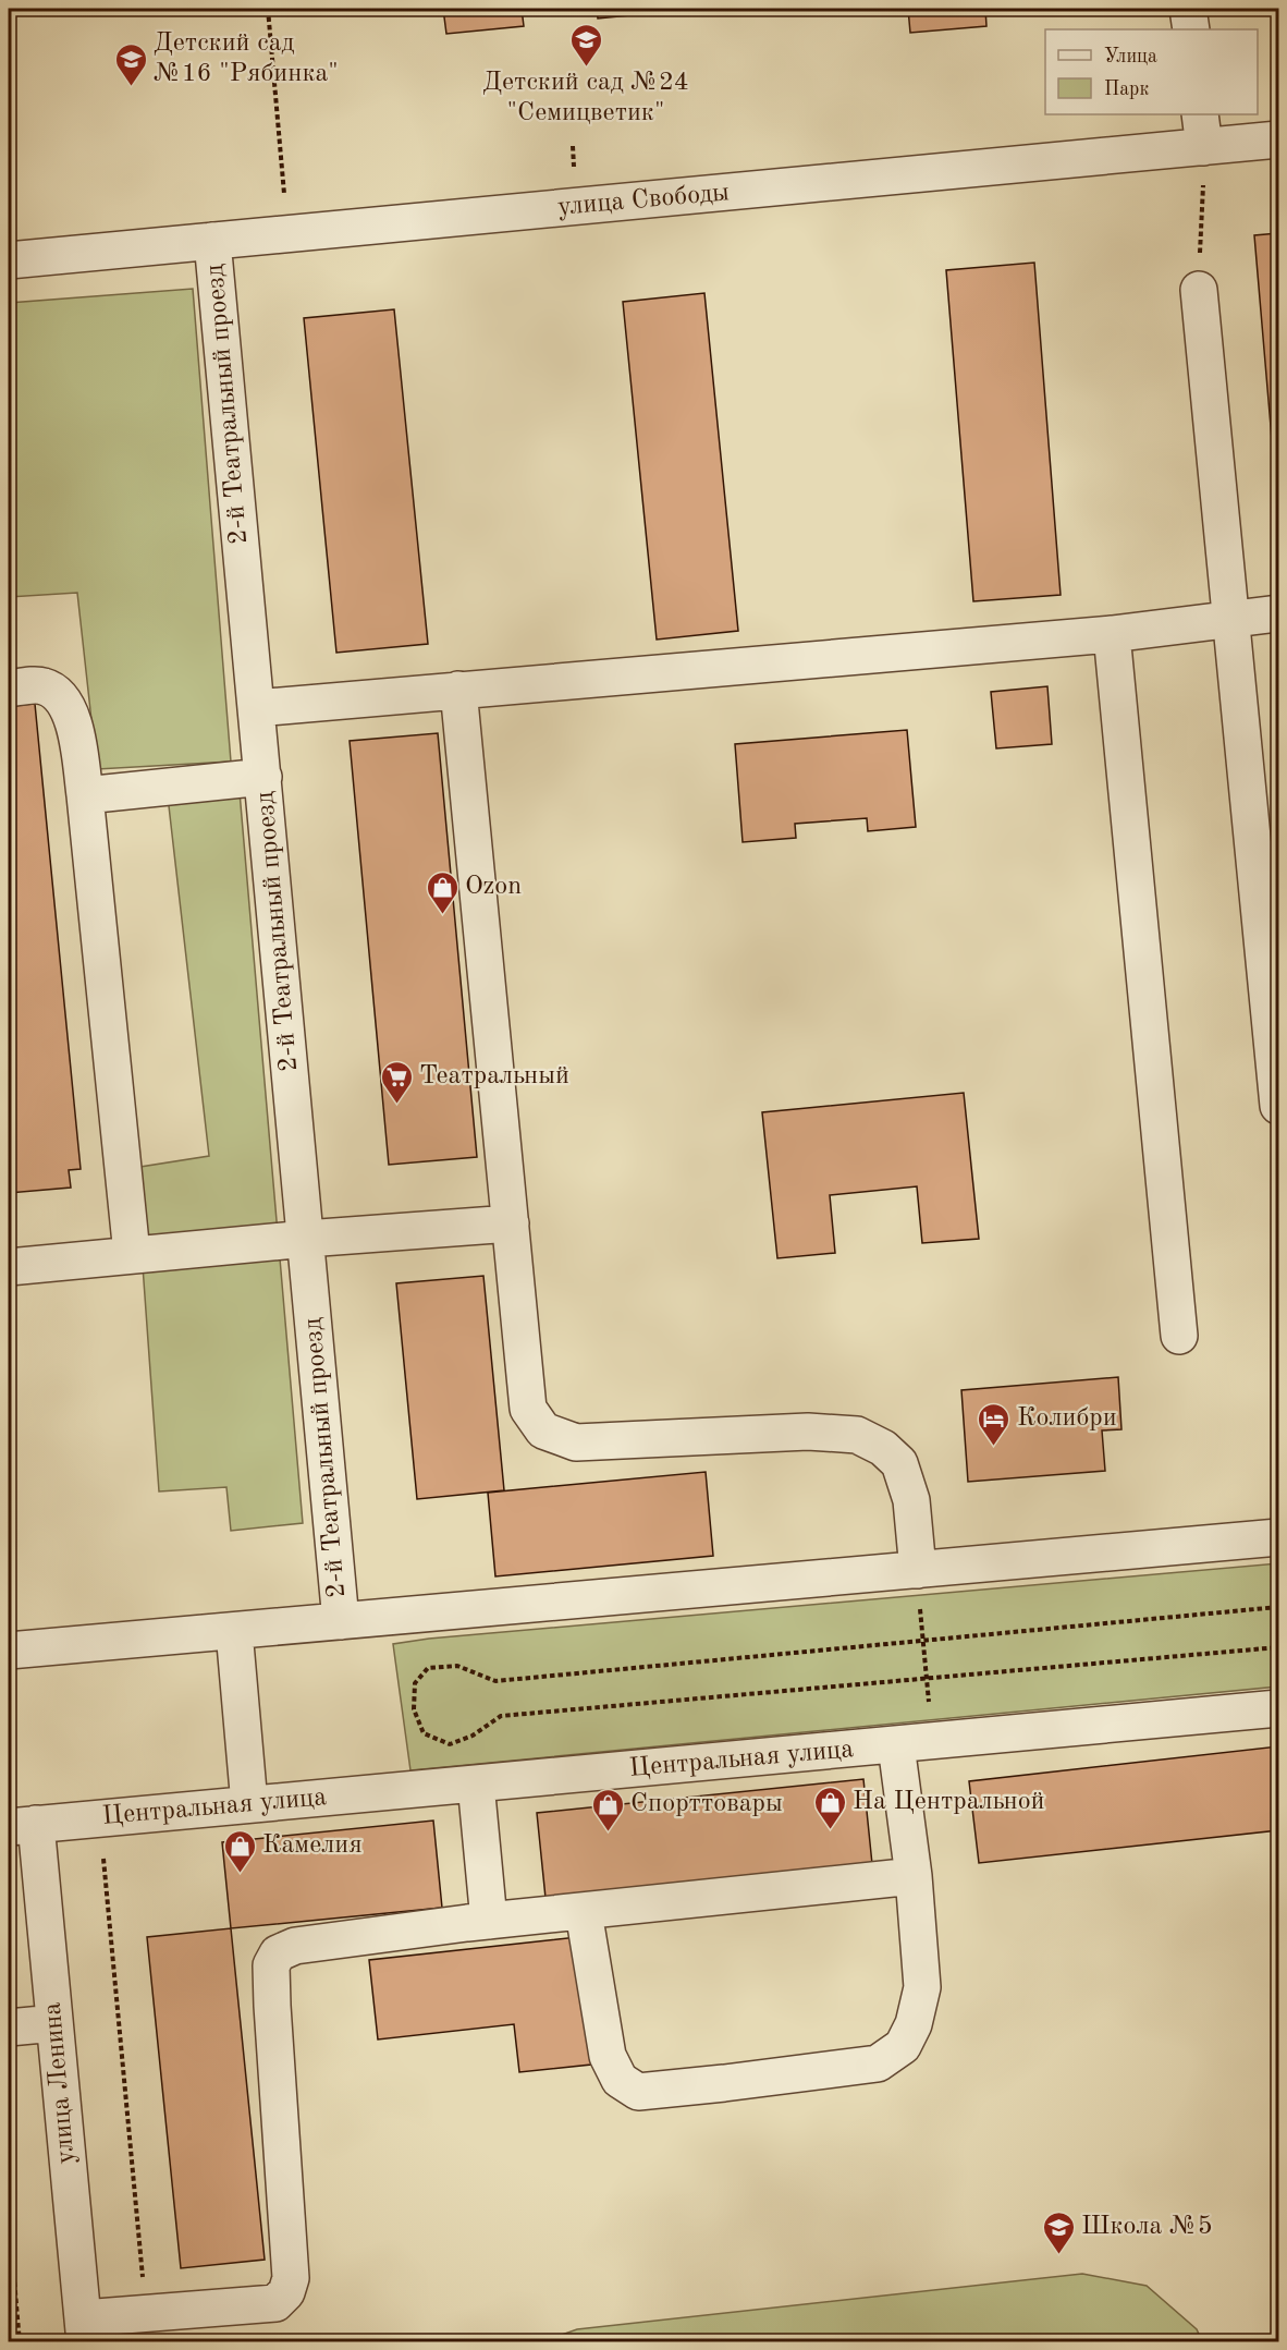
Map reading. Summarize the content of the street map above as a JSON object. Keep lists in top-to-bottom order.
{
  "streets": {
    "street": [
      "улица Свободы",
      "2-й Театральный проезд",
      "Центральная улица",
      "улица Ленина"
    ]
  },
  "crossings": [
    ["улица Свободы", "2-й Театральный проезд"],
    ["Центральная улица", "улица Ленина"]
  ],
  "places": {
    "school or university": ["Детский сад №24 \"Семицветик\"", "Детский сад №16 \"Рябинка\"", "Школа №5"],
    "shop": [
      "Ozon",
      "На Центральной",
      "Спорттовары",
      "Камелия"
    ],
    "supermarket": ["Театральный"],
    "hotel": ["Колибри"]
  },
  "legend": ["Улица", "Парк"]
}
